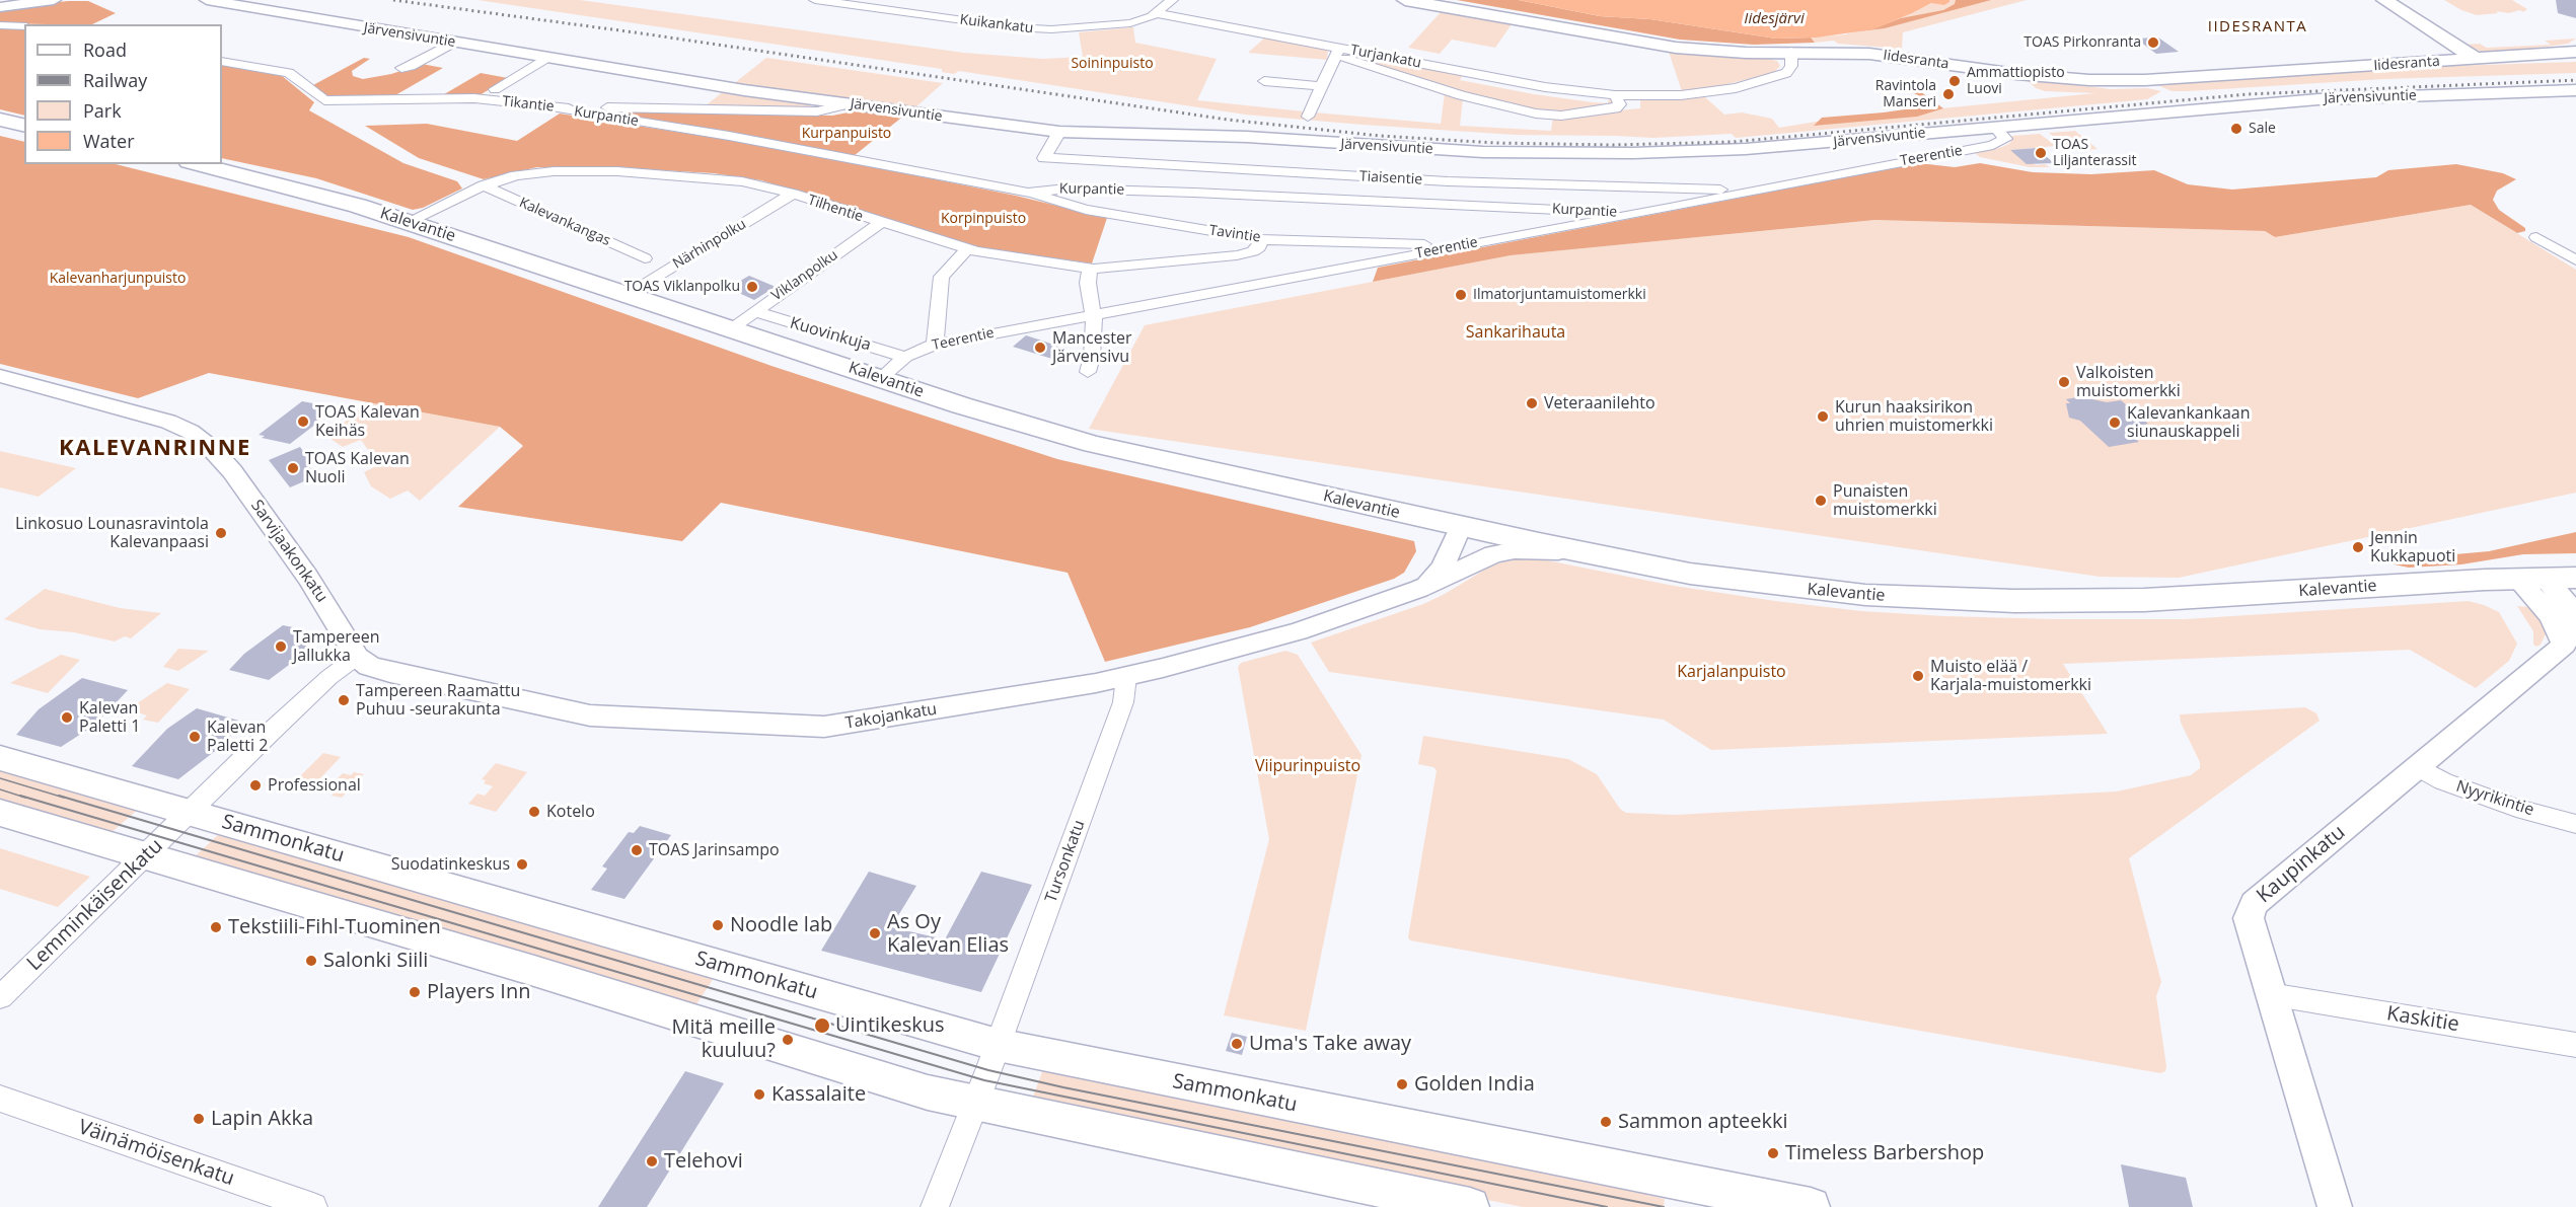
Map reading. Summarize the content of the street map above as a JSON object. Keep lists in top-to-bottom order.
{
  "streets": {
    "main road": ["Iidesranta", "Kalevantie", "Sammonkatu"],
    "street": [
      "Kuikankatu",
      "Järvensivuntie",
      "Turjankatu",
      "Tikantie",
      "Kurpantie",
      "Teerentie",
      "Tiaisentie",
      "Tilhentie",
      "Kalevankangas",
      "Tavintie",
      "Närhinpolku",
      "Viklanpolku",
      "Kuovinkuja",
      "Sarvijaakonkatu",
      "Takojankatu",
      "Nyyrikintie",
      "Tursonkatu",
      "Kaupinkatu",
      "Lemminkäisenkatu",
      "Kaskitie",
      "Väinämöisenkatu"
    ]
  },
  "crossings": [
    ["Kuikankatu", "Turjankatu"],
    ["Järvensivuntie", "Tikantie"],
    ["Järvensivuntie", "Teerentie"],
    ["Järvensivuntie", "Tiaisentie"],
    ["Turjankatu", "Iidesranta"],
    ["Tikantie", "Kurpantie"],
    ["Kurpantie", "Teerentie"],
    ["Kurpantie", "Tavintie"],
    ["Teerentie", "Tiaisentie"],
    ["Teerentie", "Kalevantie"],
    ["Teerentie", "Tavintie"],
    ["Teerentie", "Kuovinkuja"],
    ["Tilhentie", "Kalevankangas"],
    ["Tilhentie", "Kalevantie"],
    ["Tilhentie", "Tavintie"],
    ["Tilhentie", "Närhinpolku"],
    ["Tilhentie", "Viklanpolku"],
    ["Kalevantie", "Närhinpolku"],
    ["Kalevantie", "Viklanpolku"],
    ["Kalevantie", "Takojankatu"],
    ["Kalevantie", "Kaupinkatu"],
    ["Viklanpolku", "Kuovinkuja"],
    ["Sarvijaakonkatu", "Takojankatu"],
    ["Takojankatu", "Tursonkatu"],
    ["Nyyrikintie", "Kaupinkatu"],
    ["Sammonkatu", "Tursonkatu"],
    ["Sammonkatu", "Lemminkäisenkatu"],
    ["Kaupinkatu", "Kaskitie"]
  ],
  "districts": ["IIDESRANTA", "KALEVANRINNE"],
  "water": ["Iidesjärvi"],
  "parks": [
    "Soininpuisto",
    "Kurpanpuisto",
    "Korpinpuisto",
    "Kalevanharjunpuisto",
    "Sankarihauta",
    "Karjalanpuisto",
    "Viipurinpuisto"
  ],
  "places": [
    "TOAS Pirkonranta",
    "Ammattiopisto Luovi",
    "Ravintola Manseri",
    "Sale",
    "TOAS Liljanterassit",
    "TOAS Viklanpolku",
    "Ilmatorjuntamuistomerkki",
    "Mancester Järvensivu",
    "Valkoisten muistomerkki",
    "Veteraanilehto",
    "Kurun haaksirikon uhrien muistomerkki",
    "TOAS Kalevan Keihäs",
    "Kalevankankaan siunauskappeli",
    "TOAS Kalevan Nuoli",
    "Punaisten muistomerkki",
    "Linkosuo Lounasravintola Kalevanpaasi",
    "Jennin Kukkapuoti",
    "Tampereen Jallukka",
    "Muisto elää / Karjala-muistomerkki",
    "Tampereen Raamattu Puhuu -seurakunta",
    "Kalevan Paletti 1",
    "Kalevan Paletti 2",
    "Professional",
    "Kotelo",
    "TOAS Jarinsampo",
    "Suodatinkeskus",
    "Noodle lab",
    "Tekstiili-Fihl-Tuominen",
    "As Oy Kalevan Elias",
    "Salonki Siili",
    "Players Inn",
    "Uintikeskus",
    "Mitä meille kuuluu?",
    "Uma's Take away",
    "Golden India",
    "Kassalaite",
    "Lapin Akka",
    "Sammon apteekki",
    "Timeless Barbershop",
    "Telehovi"
  ],
  "legend": [
    "Road",
    "Railway",
    "Park",
    "Water"
  ]
}
